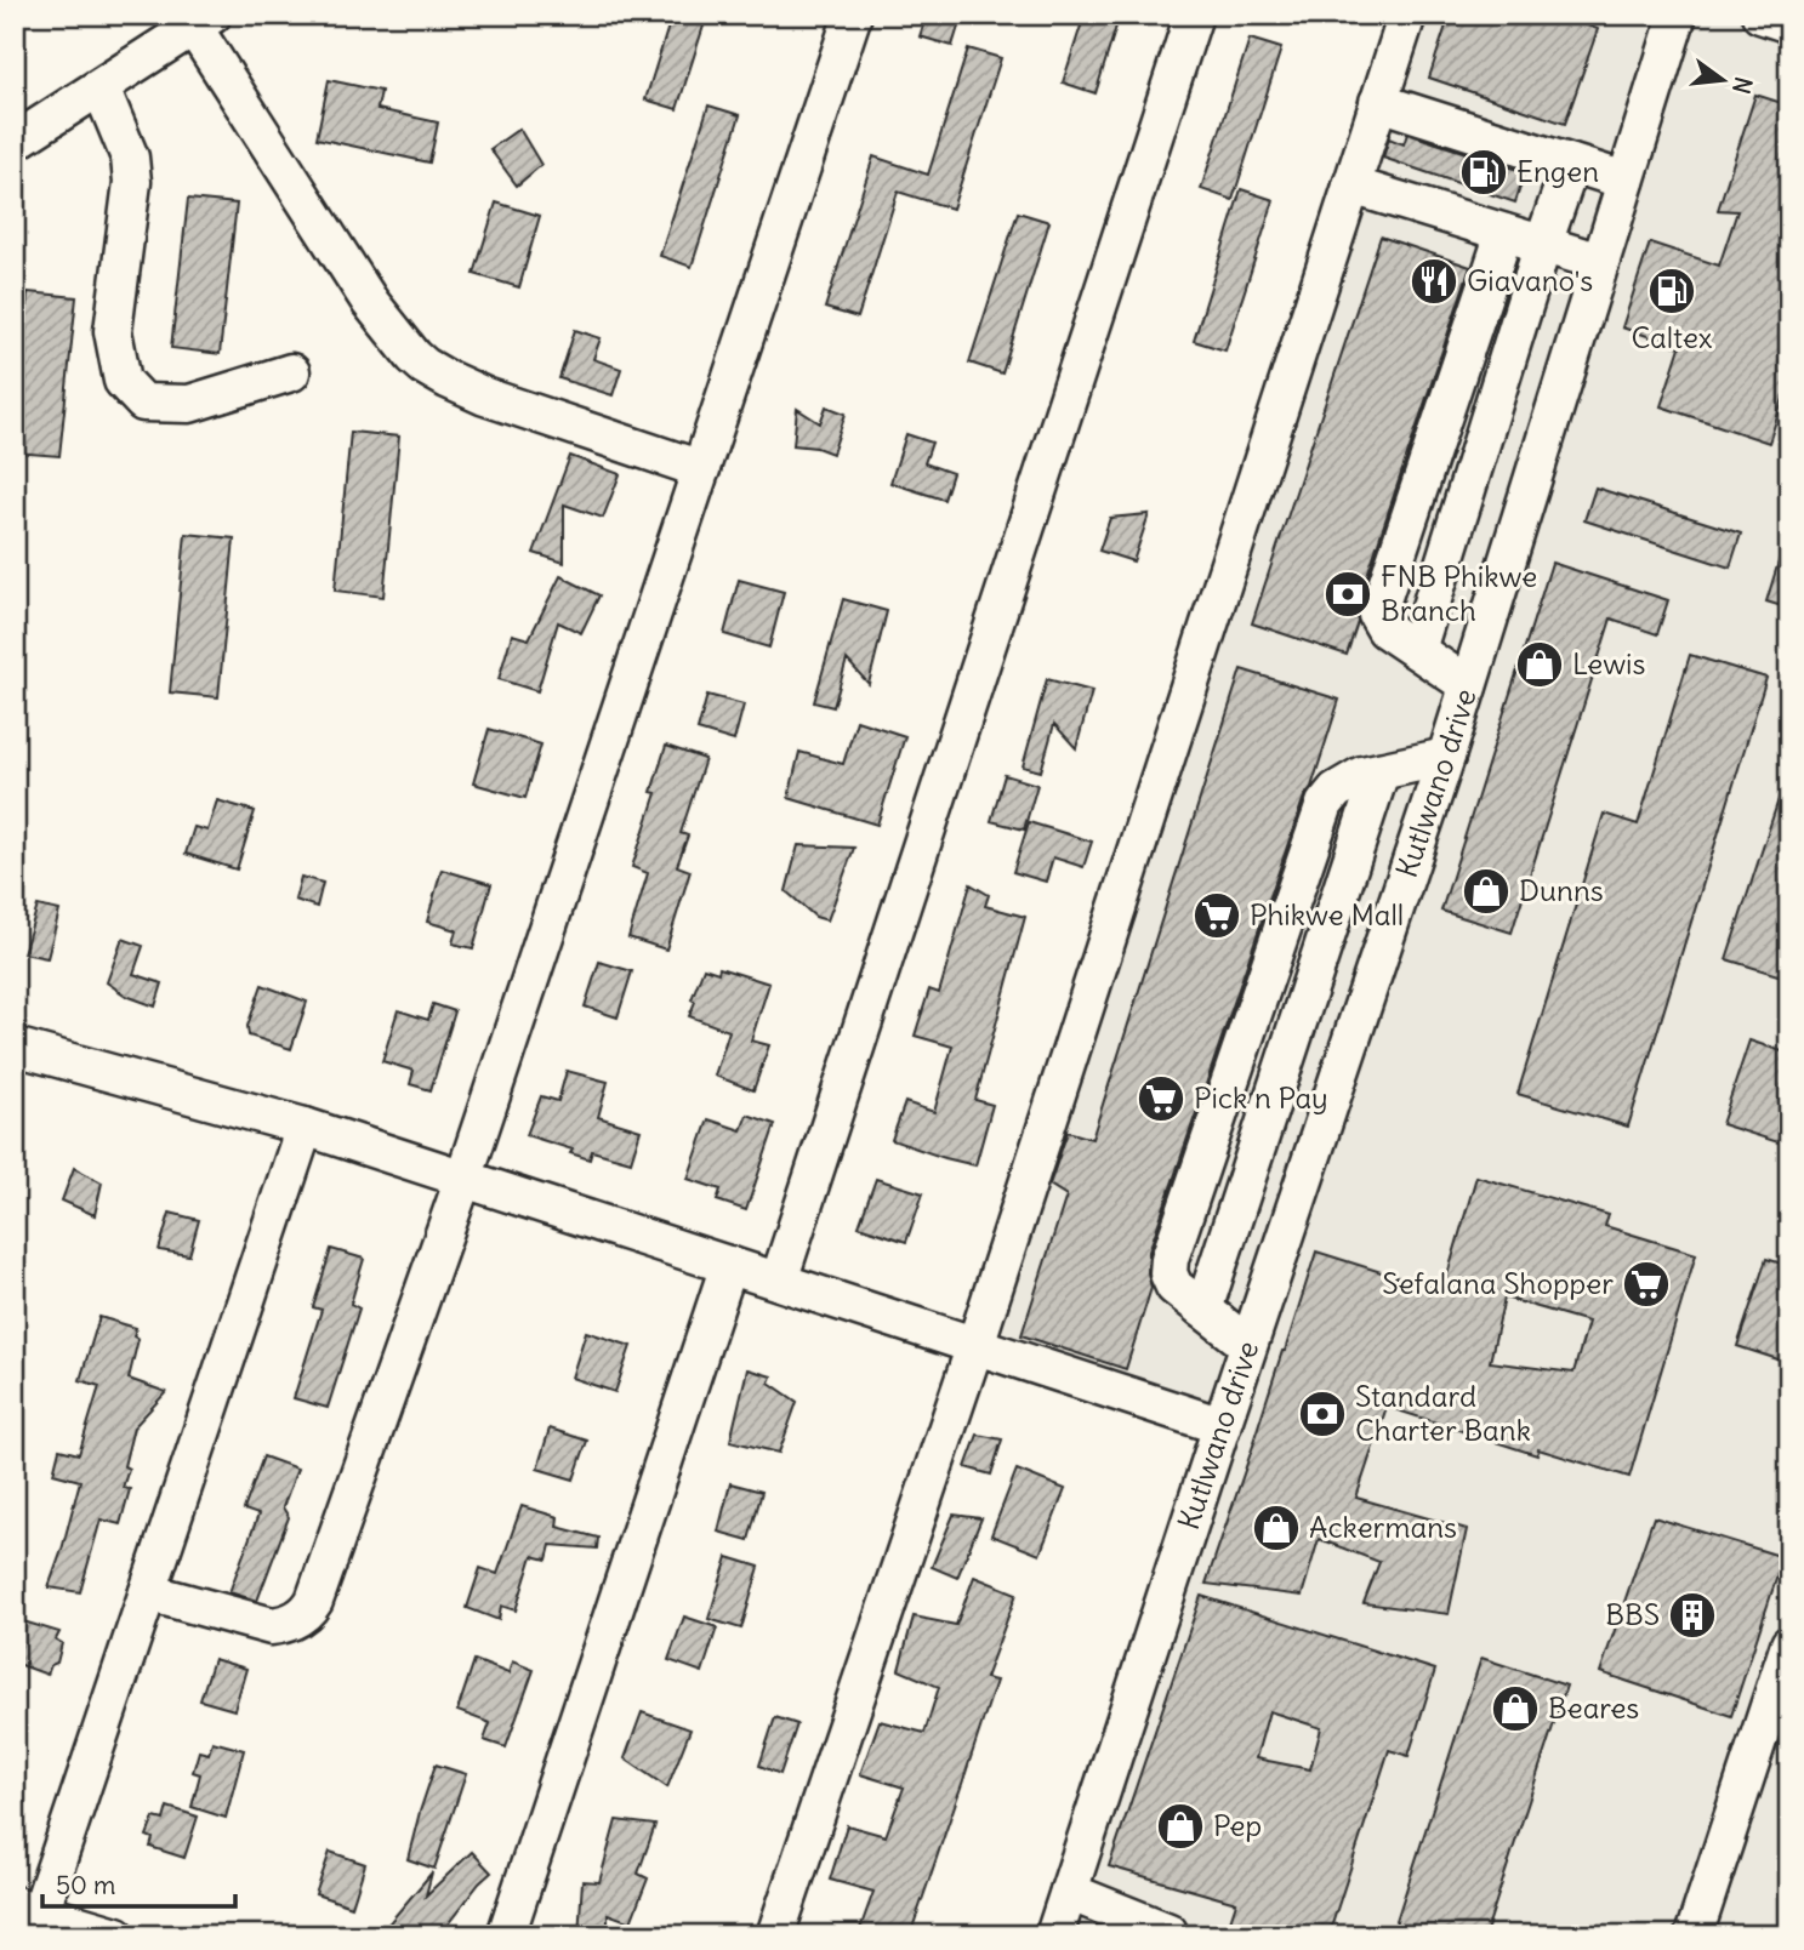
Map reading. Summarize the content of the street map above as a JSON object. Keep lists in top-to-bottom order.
{
  "streets": {
    "street": ["Kutlwano drive"]
  },
  "places": {
    "fuel station": ["Engen", "Caltex"],
    "restaurant": ["Giavano's"],
    "bank": ["FNB Phikwe Branch", "Standard Charter Bank"],
    "shop": [
      "Lewis",
      "Dunns",
      "Ackermans",
      "Beares",
      "Pep"
    ],
    "supermarket": ["Phikwe Mall", "Pick n Pay", "Sefalana Shopper"],
    "building": ["BBS"]
  },
  "scale_bar": "50 m",
  "north": "right"
}
